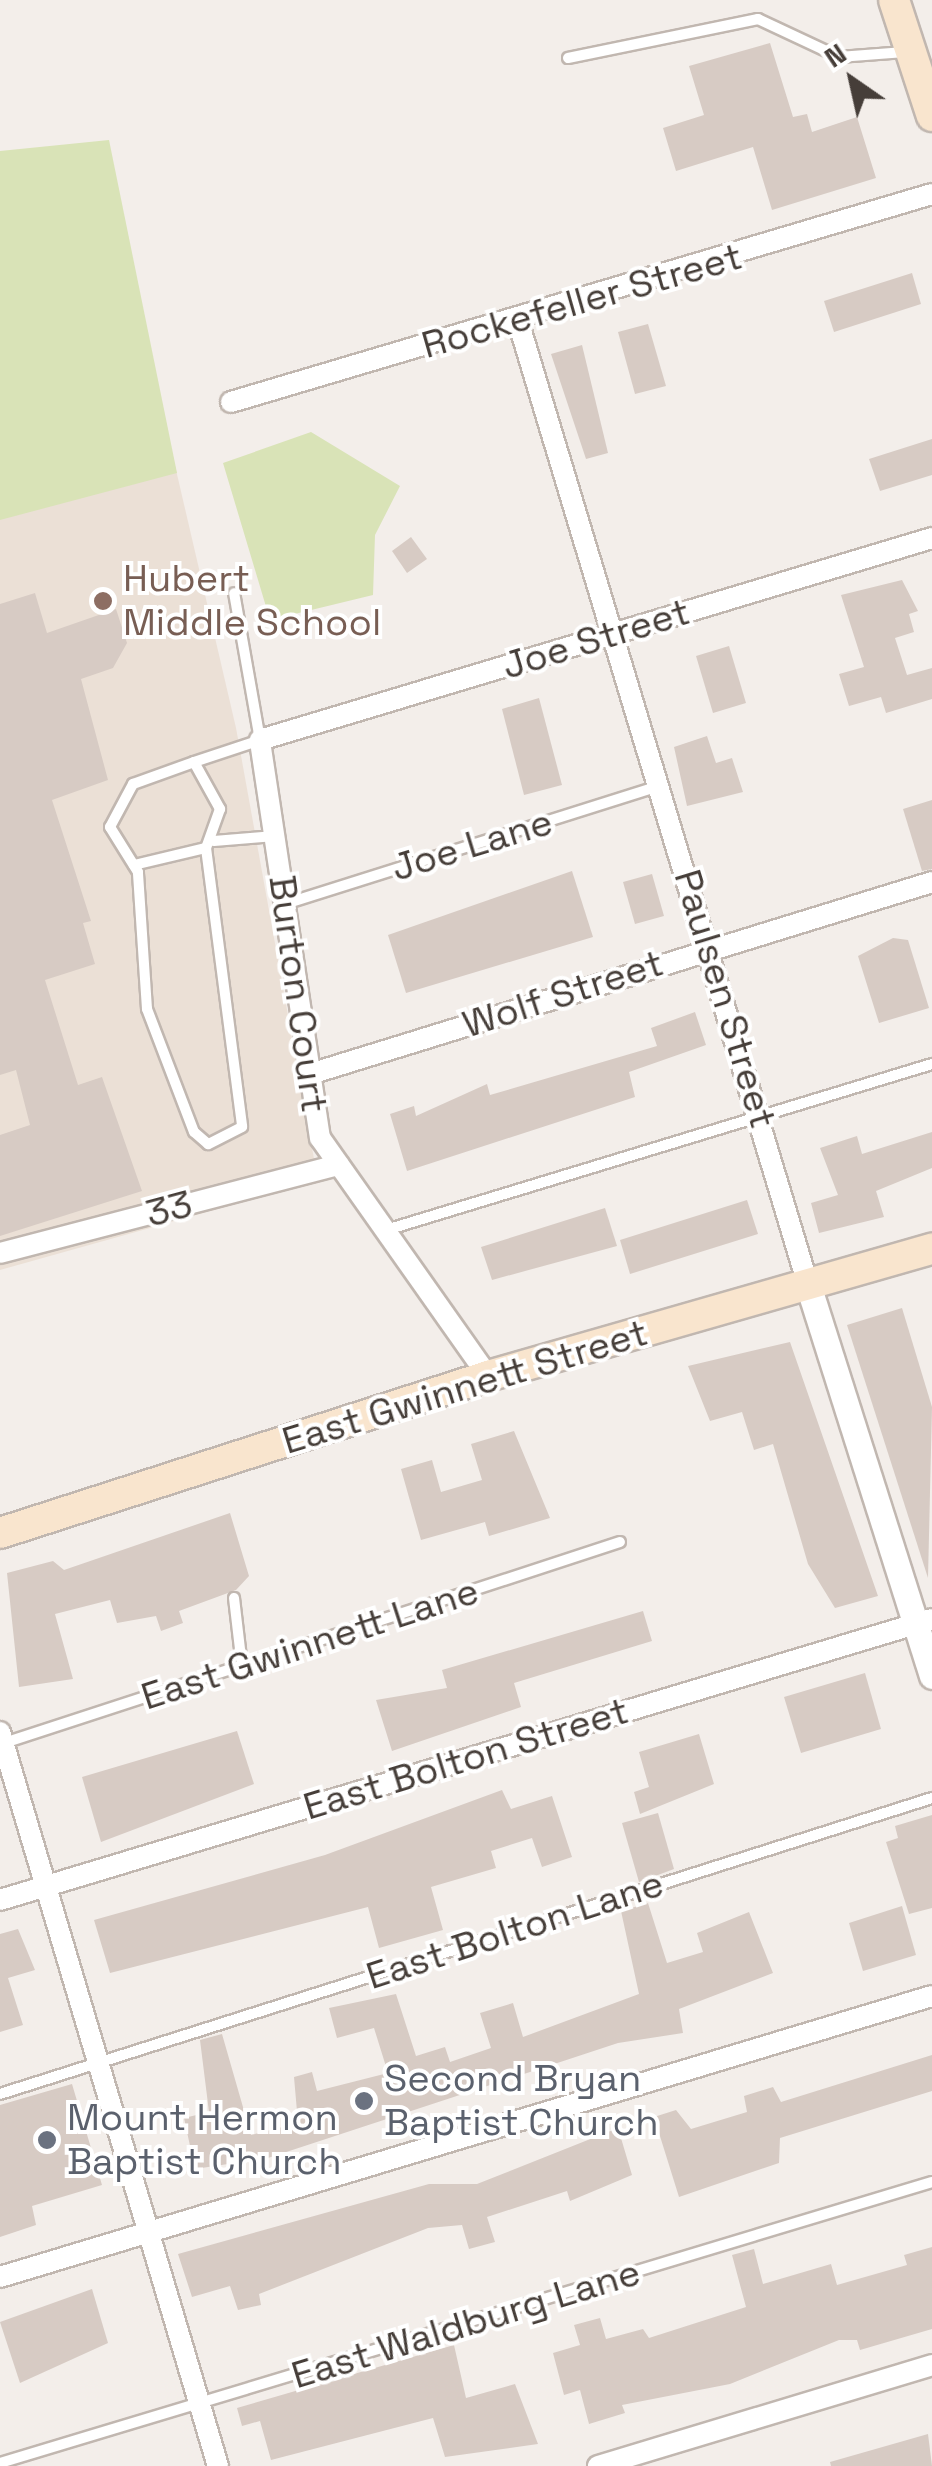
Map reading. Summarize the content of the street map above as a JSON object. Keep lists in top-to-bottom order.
{
  "streets": {
    "main road": ["East Gwinnett Street"],
    "street": [
      "Rockefeller Street",
      "Joe Street",
      "Burton Court",
      "Wolf Street",
      "Paulsen Street",
      "33",
      "East Bolton Street"
    ],
    "lane": [
      "Joe Lane",
      "East Gwinnett Lane",
      "East Bolton Lane",
      "East Waldburg Lane"
    ]
  },
  "crossings": [
    ["Rockefeller Street", "Paulsen Street"],
    ["Joe Street", "Burton Court"],
    ["Joe Street", "Paulsen Street"],
    ["Joe Lane", "Burton Court"],
    ["Joe Lane", "Paulsen Street"],
    ["Burton Court", "Wolf Street"],
    ["Burton Court", "33"],
    ["Burton Court", "East Gwinnett Street"],
    ["Wolf Street", "Paulsen Street"],
    ["Paulsen Street", "East Gwinnett Street"],
    ["Paulsen Street", "East Bolton Street"]
  ],
  "places": ["Hubert Middle School", "Second Bryan Baptist Church", "Mount Hermon Baptist Church"],
  "north": "top left"
}
